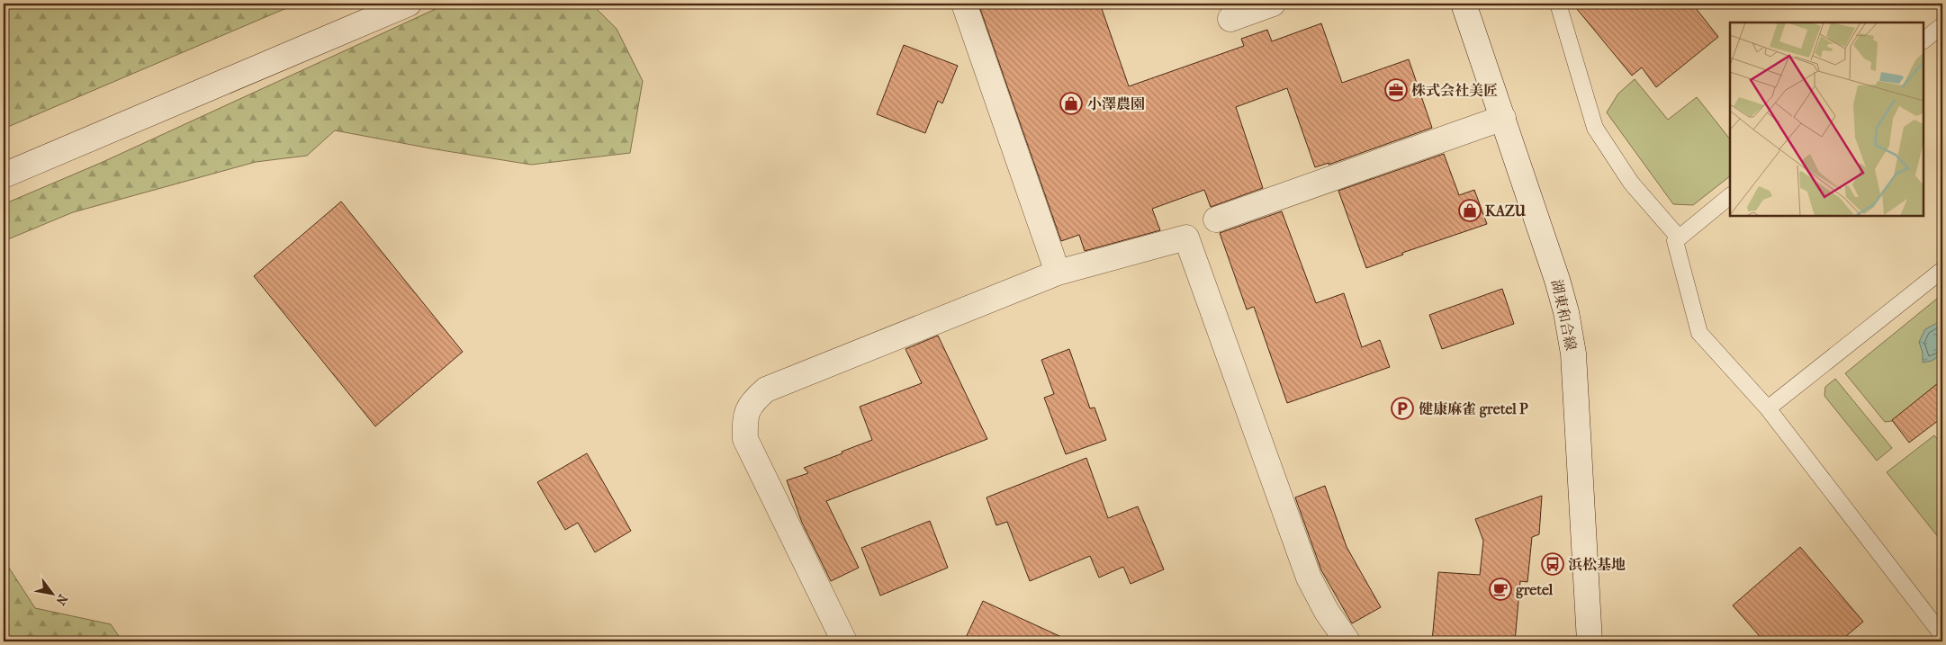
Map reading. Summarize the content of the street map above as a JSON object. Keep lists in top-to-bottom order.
{
  "streets": {
    "street": ["湖東和合線"]
  },
  "places": {
    "office": ["株式会社美匠"],
    "shop": ["小澤農園", "KAZU"],
    "parking": ["健康麻雀 gretel P"],
    "bus stop": ["浜松基地"],
    "cafe": ["gretel"]
  },
  "north": "bottom right"
}
